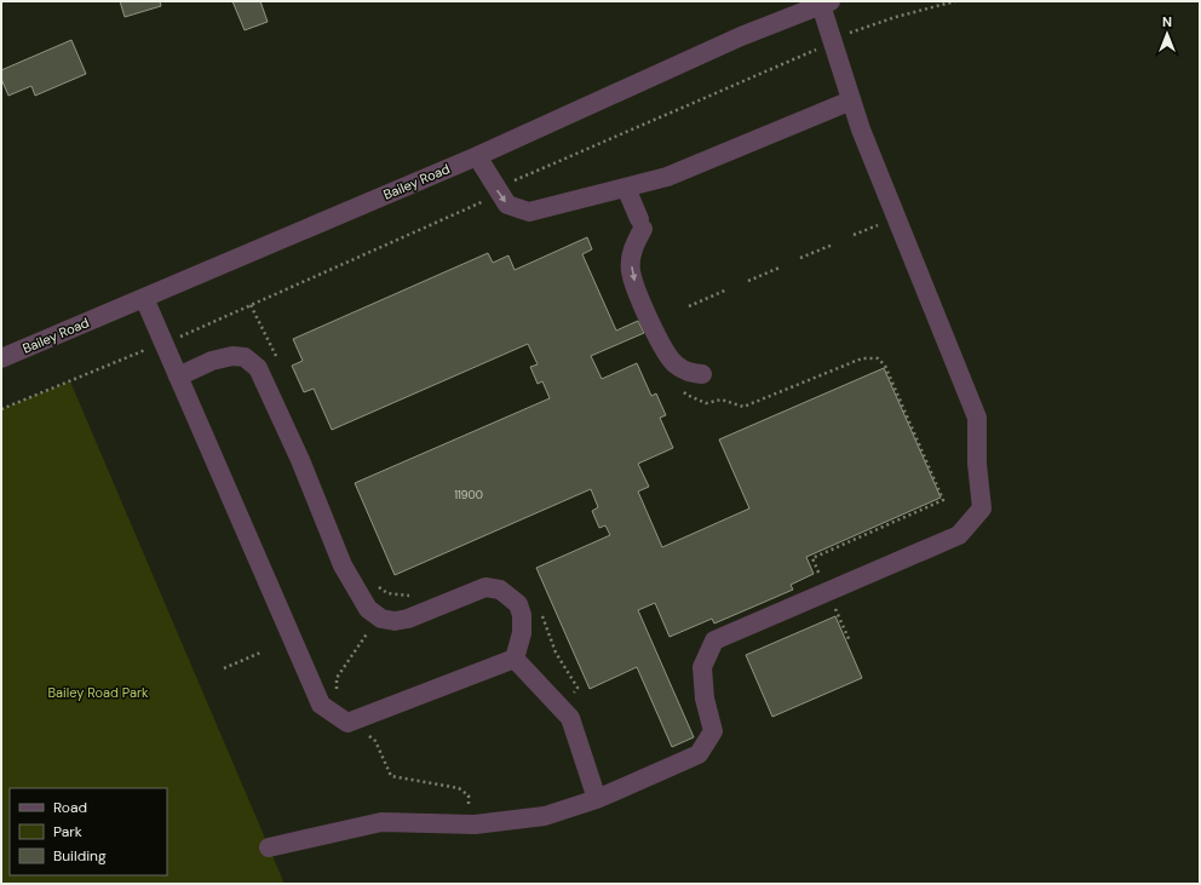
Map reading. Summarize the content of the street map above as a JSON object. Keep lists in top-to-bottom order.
{
  "streets": {
    "street": ["Bailey Road"]
  },
  "parks": ["Bailey Road Park"],
  "house_numbers": ["11900"],
  "legend": ["Road", "Park", "Building"],
  "north": "top"
}
